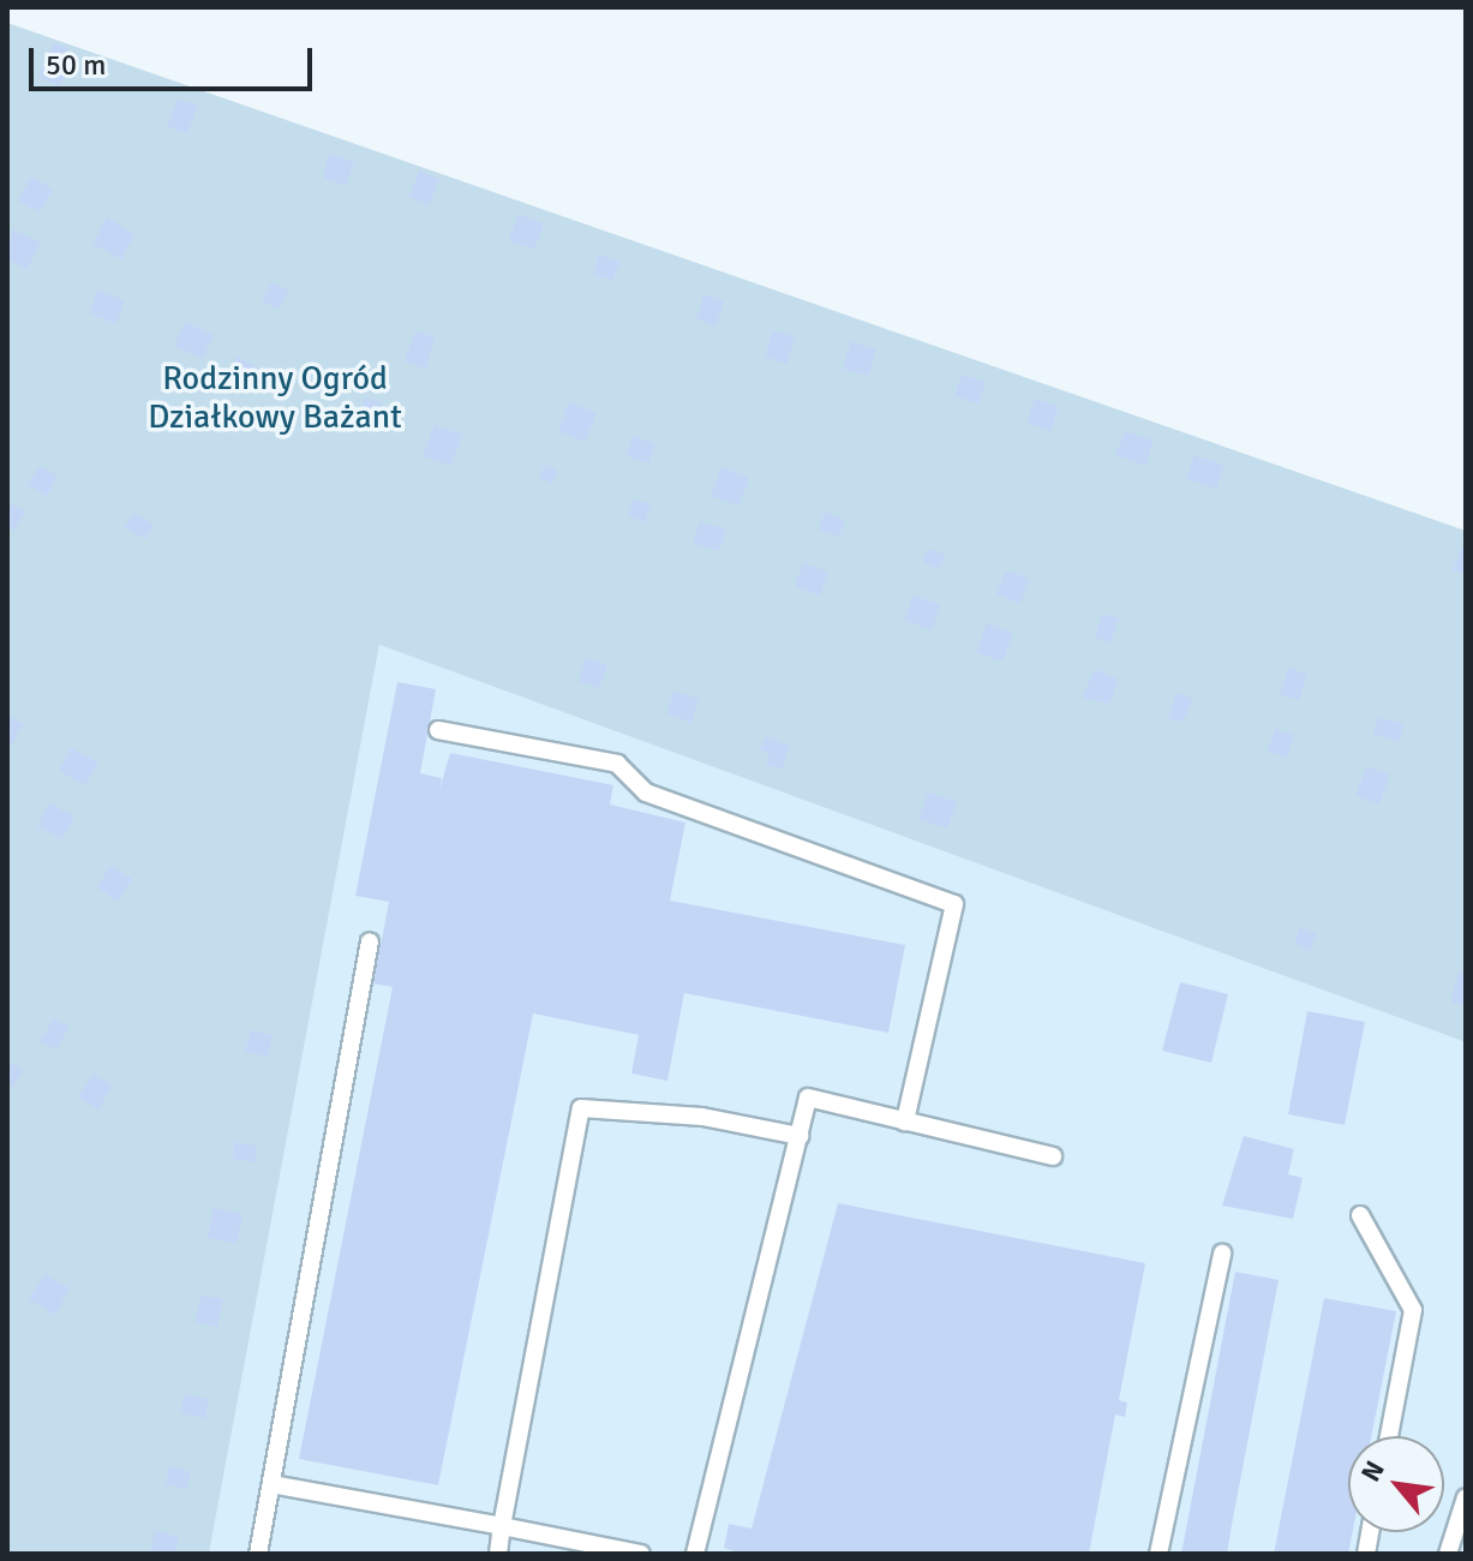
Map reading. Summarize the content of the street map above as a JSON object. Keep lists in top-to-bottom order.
{
  "parks": ["Rodzinny Ogród Działkowy Bażant"],
  "scale_bar": "50 m",
  "north": "top left"
}
